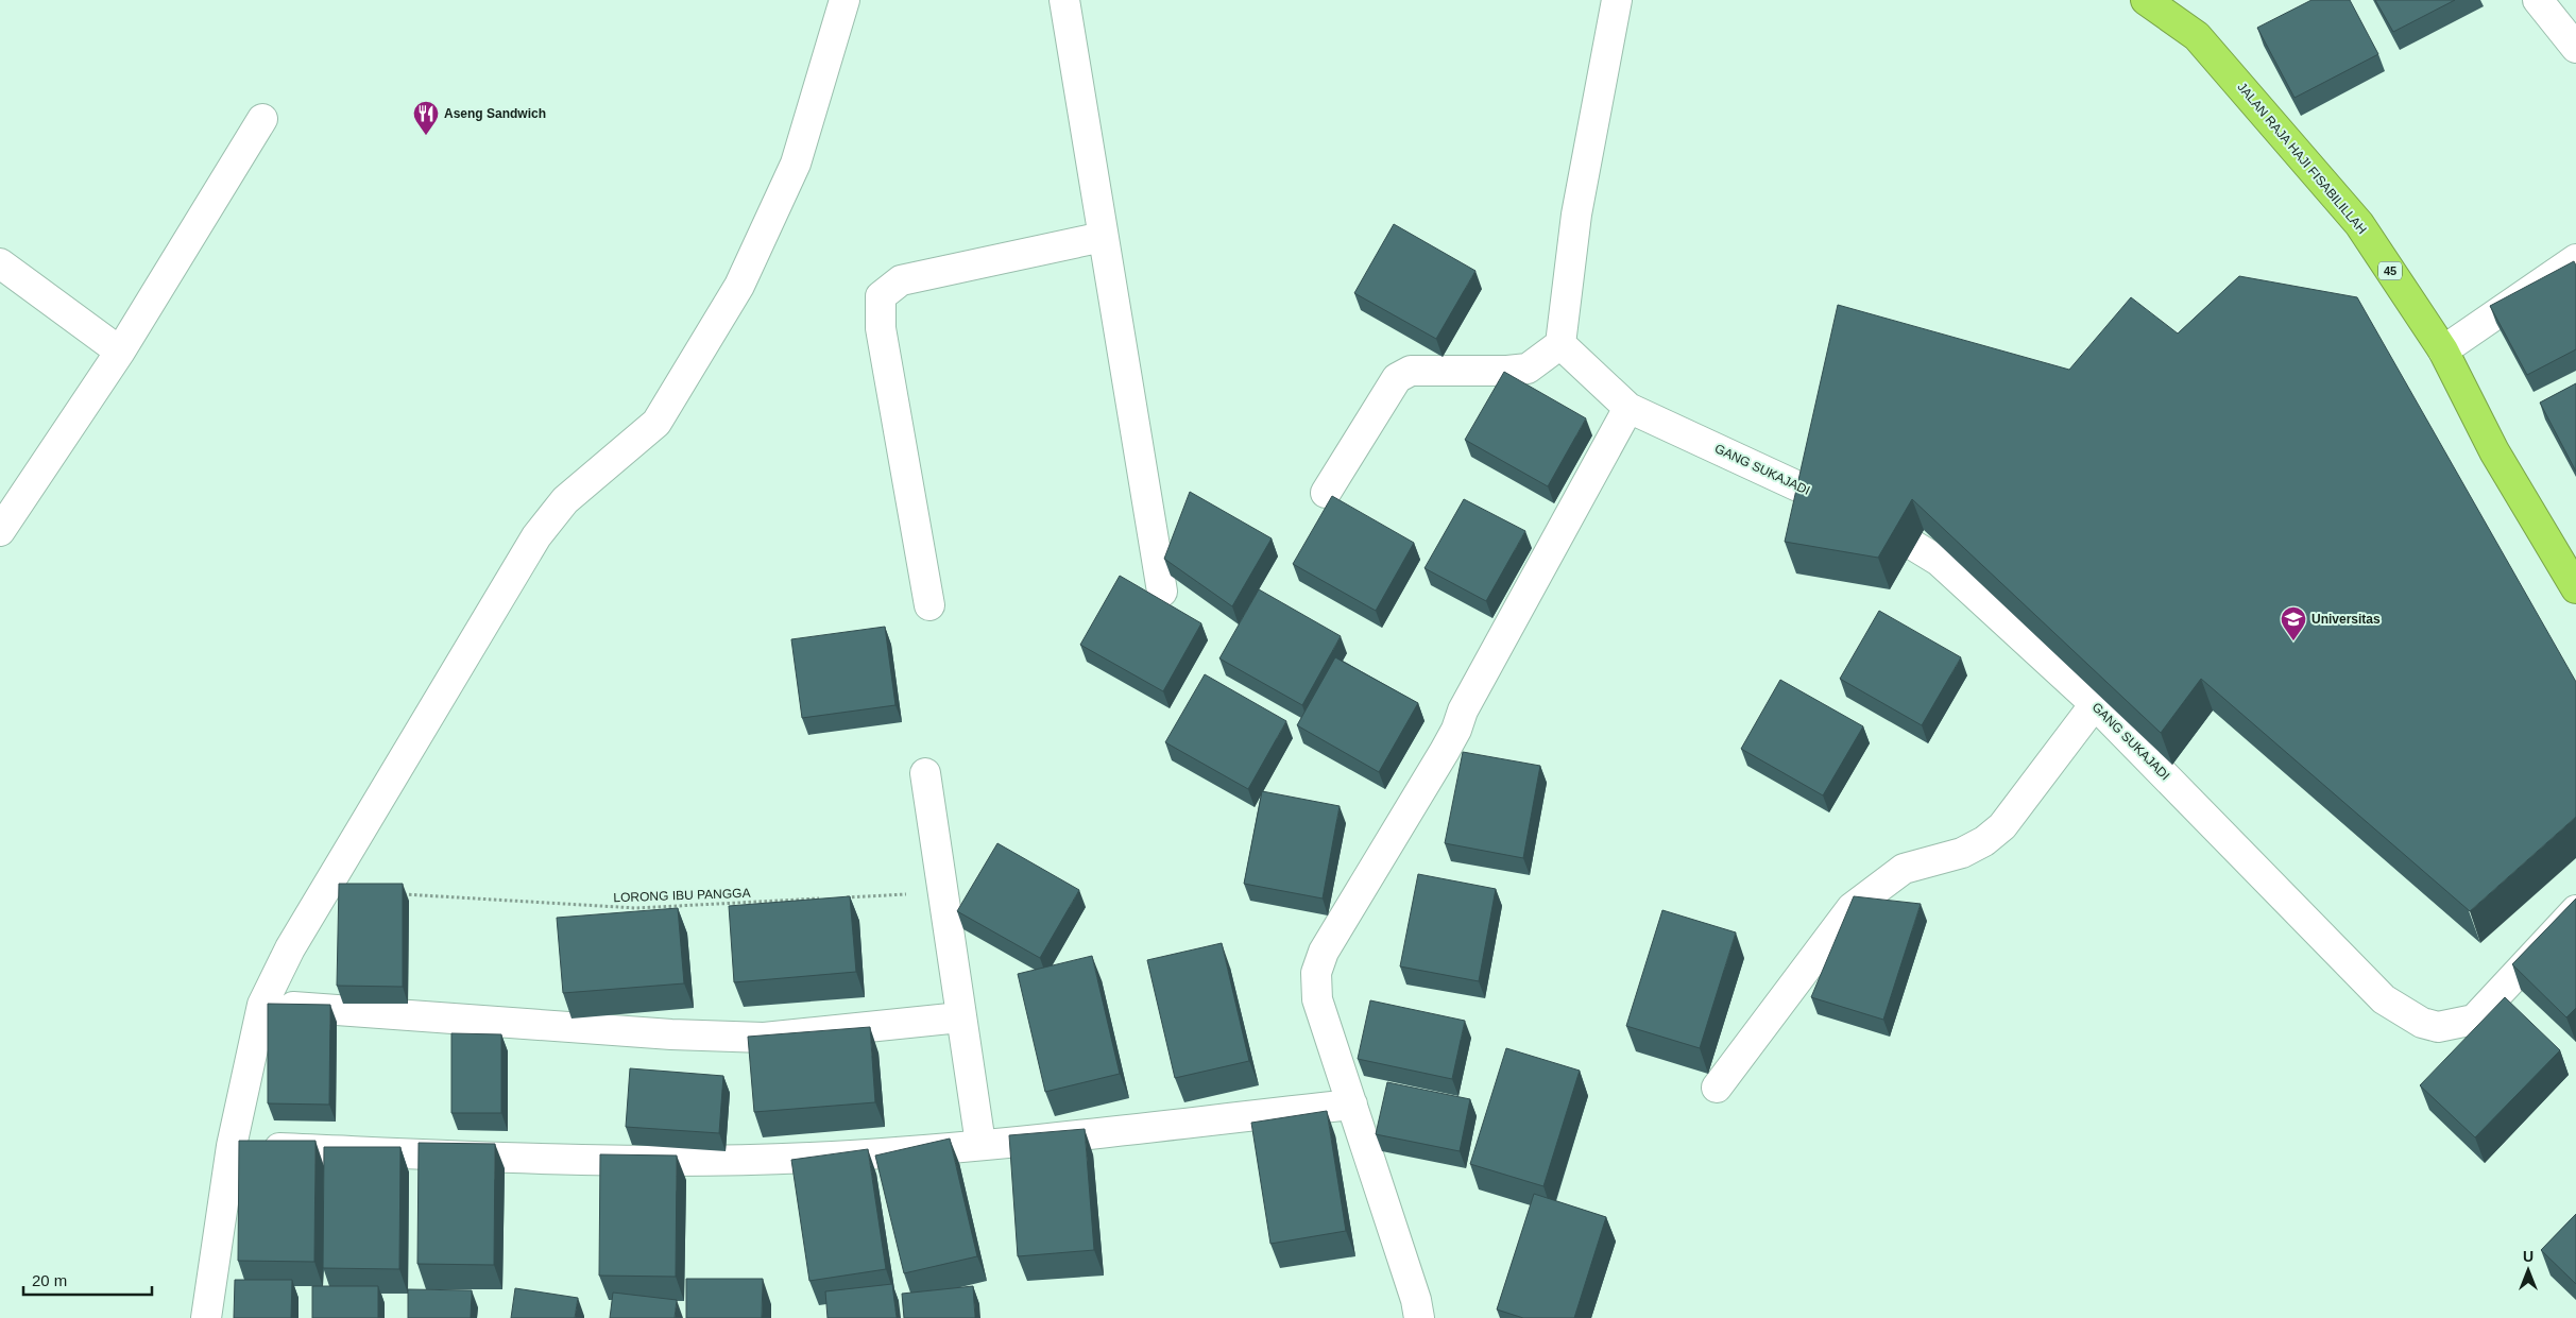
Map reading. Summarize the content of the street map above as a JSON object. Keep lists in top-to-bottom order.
{
  "streets": {
    "highway": ["JALAN RAJA HAJI FISABILILLAH", "45"],
    "street": ["GANG SUKAJADI"],
    "path": ["LORONG IBU PANGGA"]
  },
  "places": {
    "restaurant": ["Aseng Sandwich"],
    "school or university": ["Universitas"]
  },
  "scale_bar": "20 m",
  "north": "top"
}
